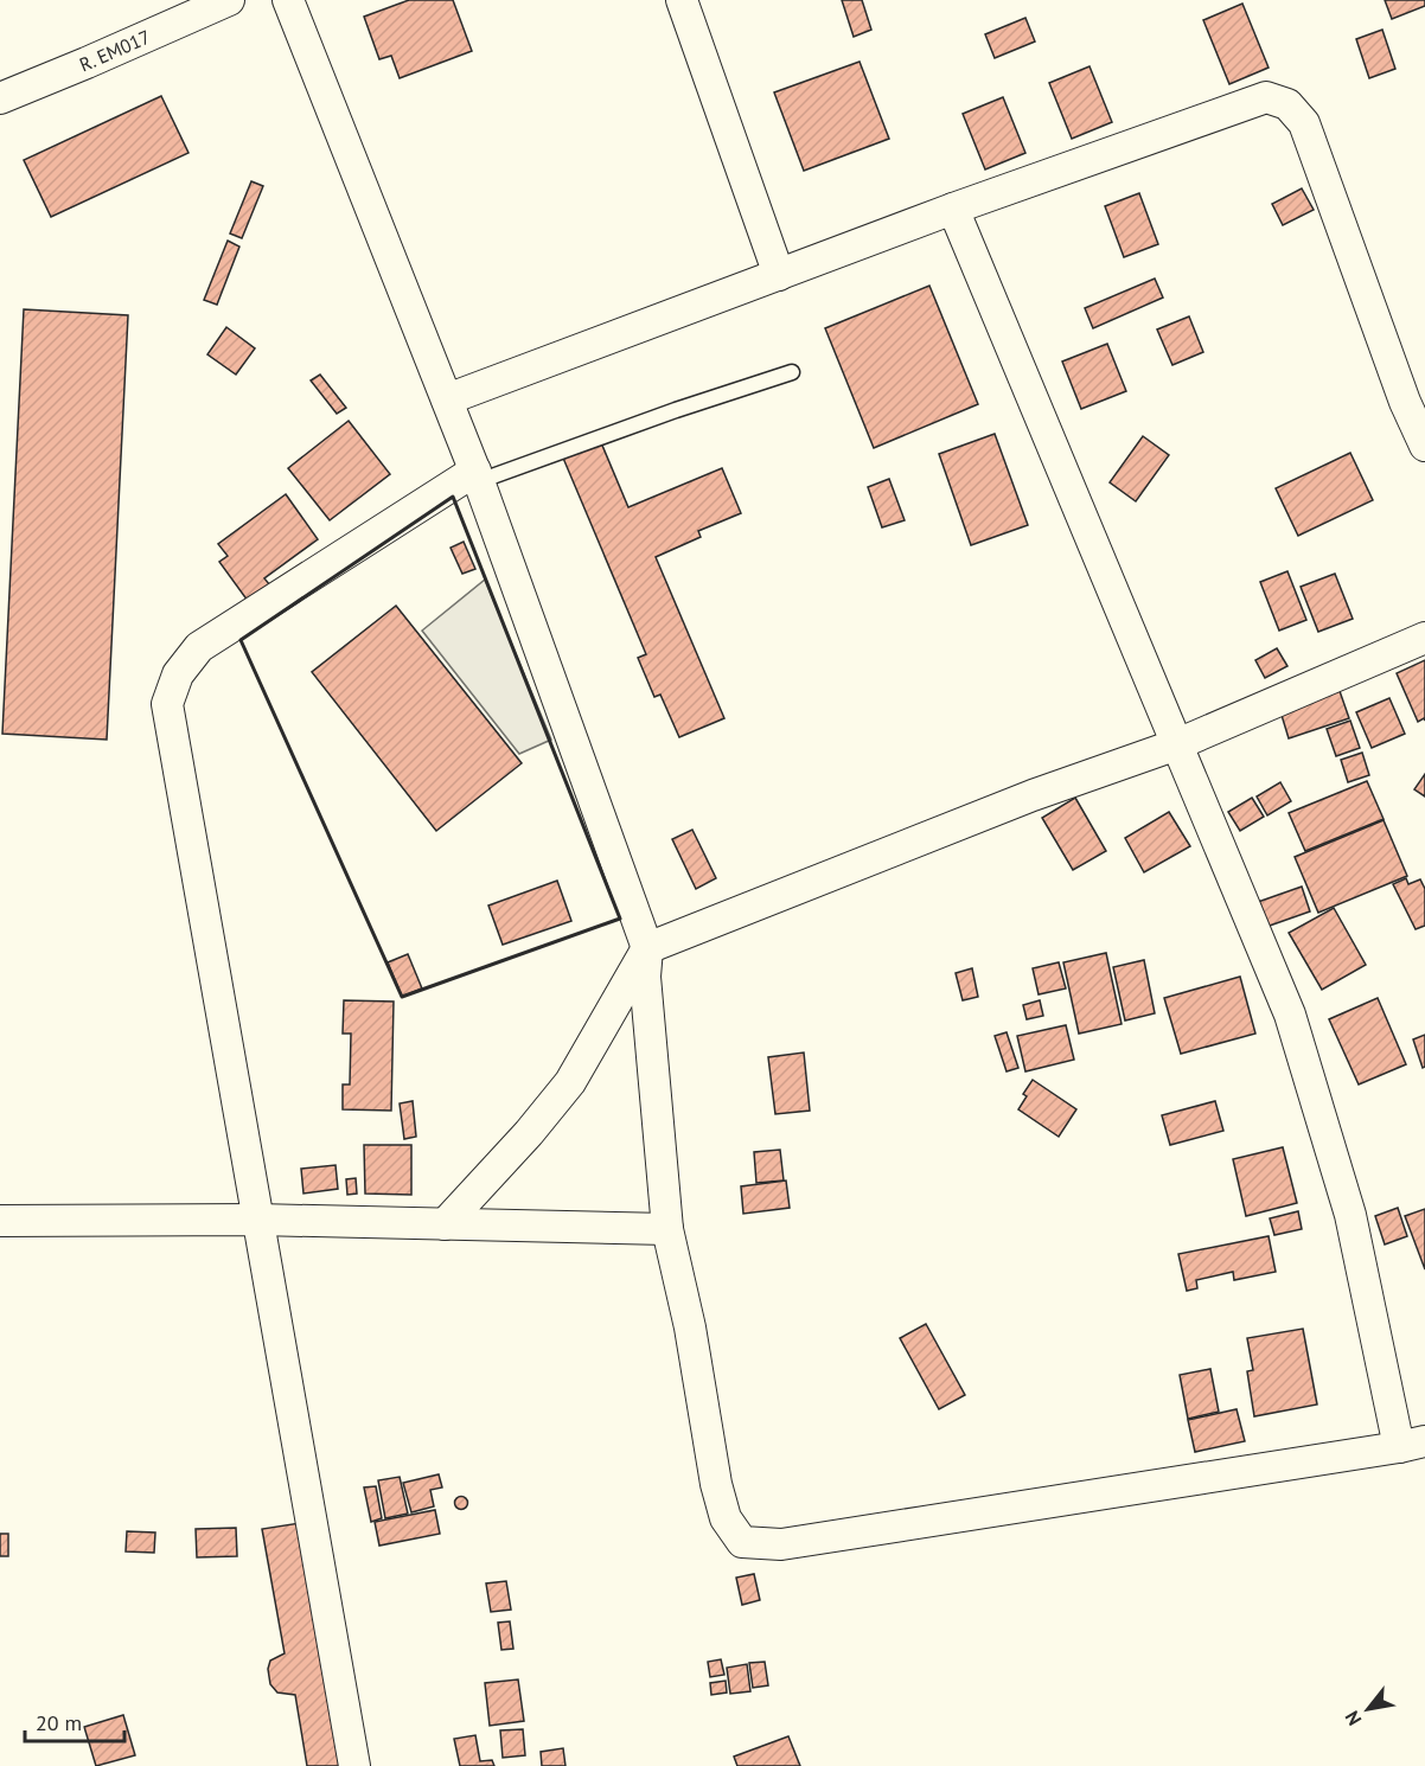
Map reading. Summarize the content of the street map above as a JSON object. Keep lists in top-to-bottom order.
{
  "streets": {
    "street": ["R. EM017"]
  },
  "scale_bar": "20 m",
  "north": "bottom left"
}
